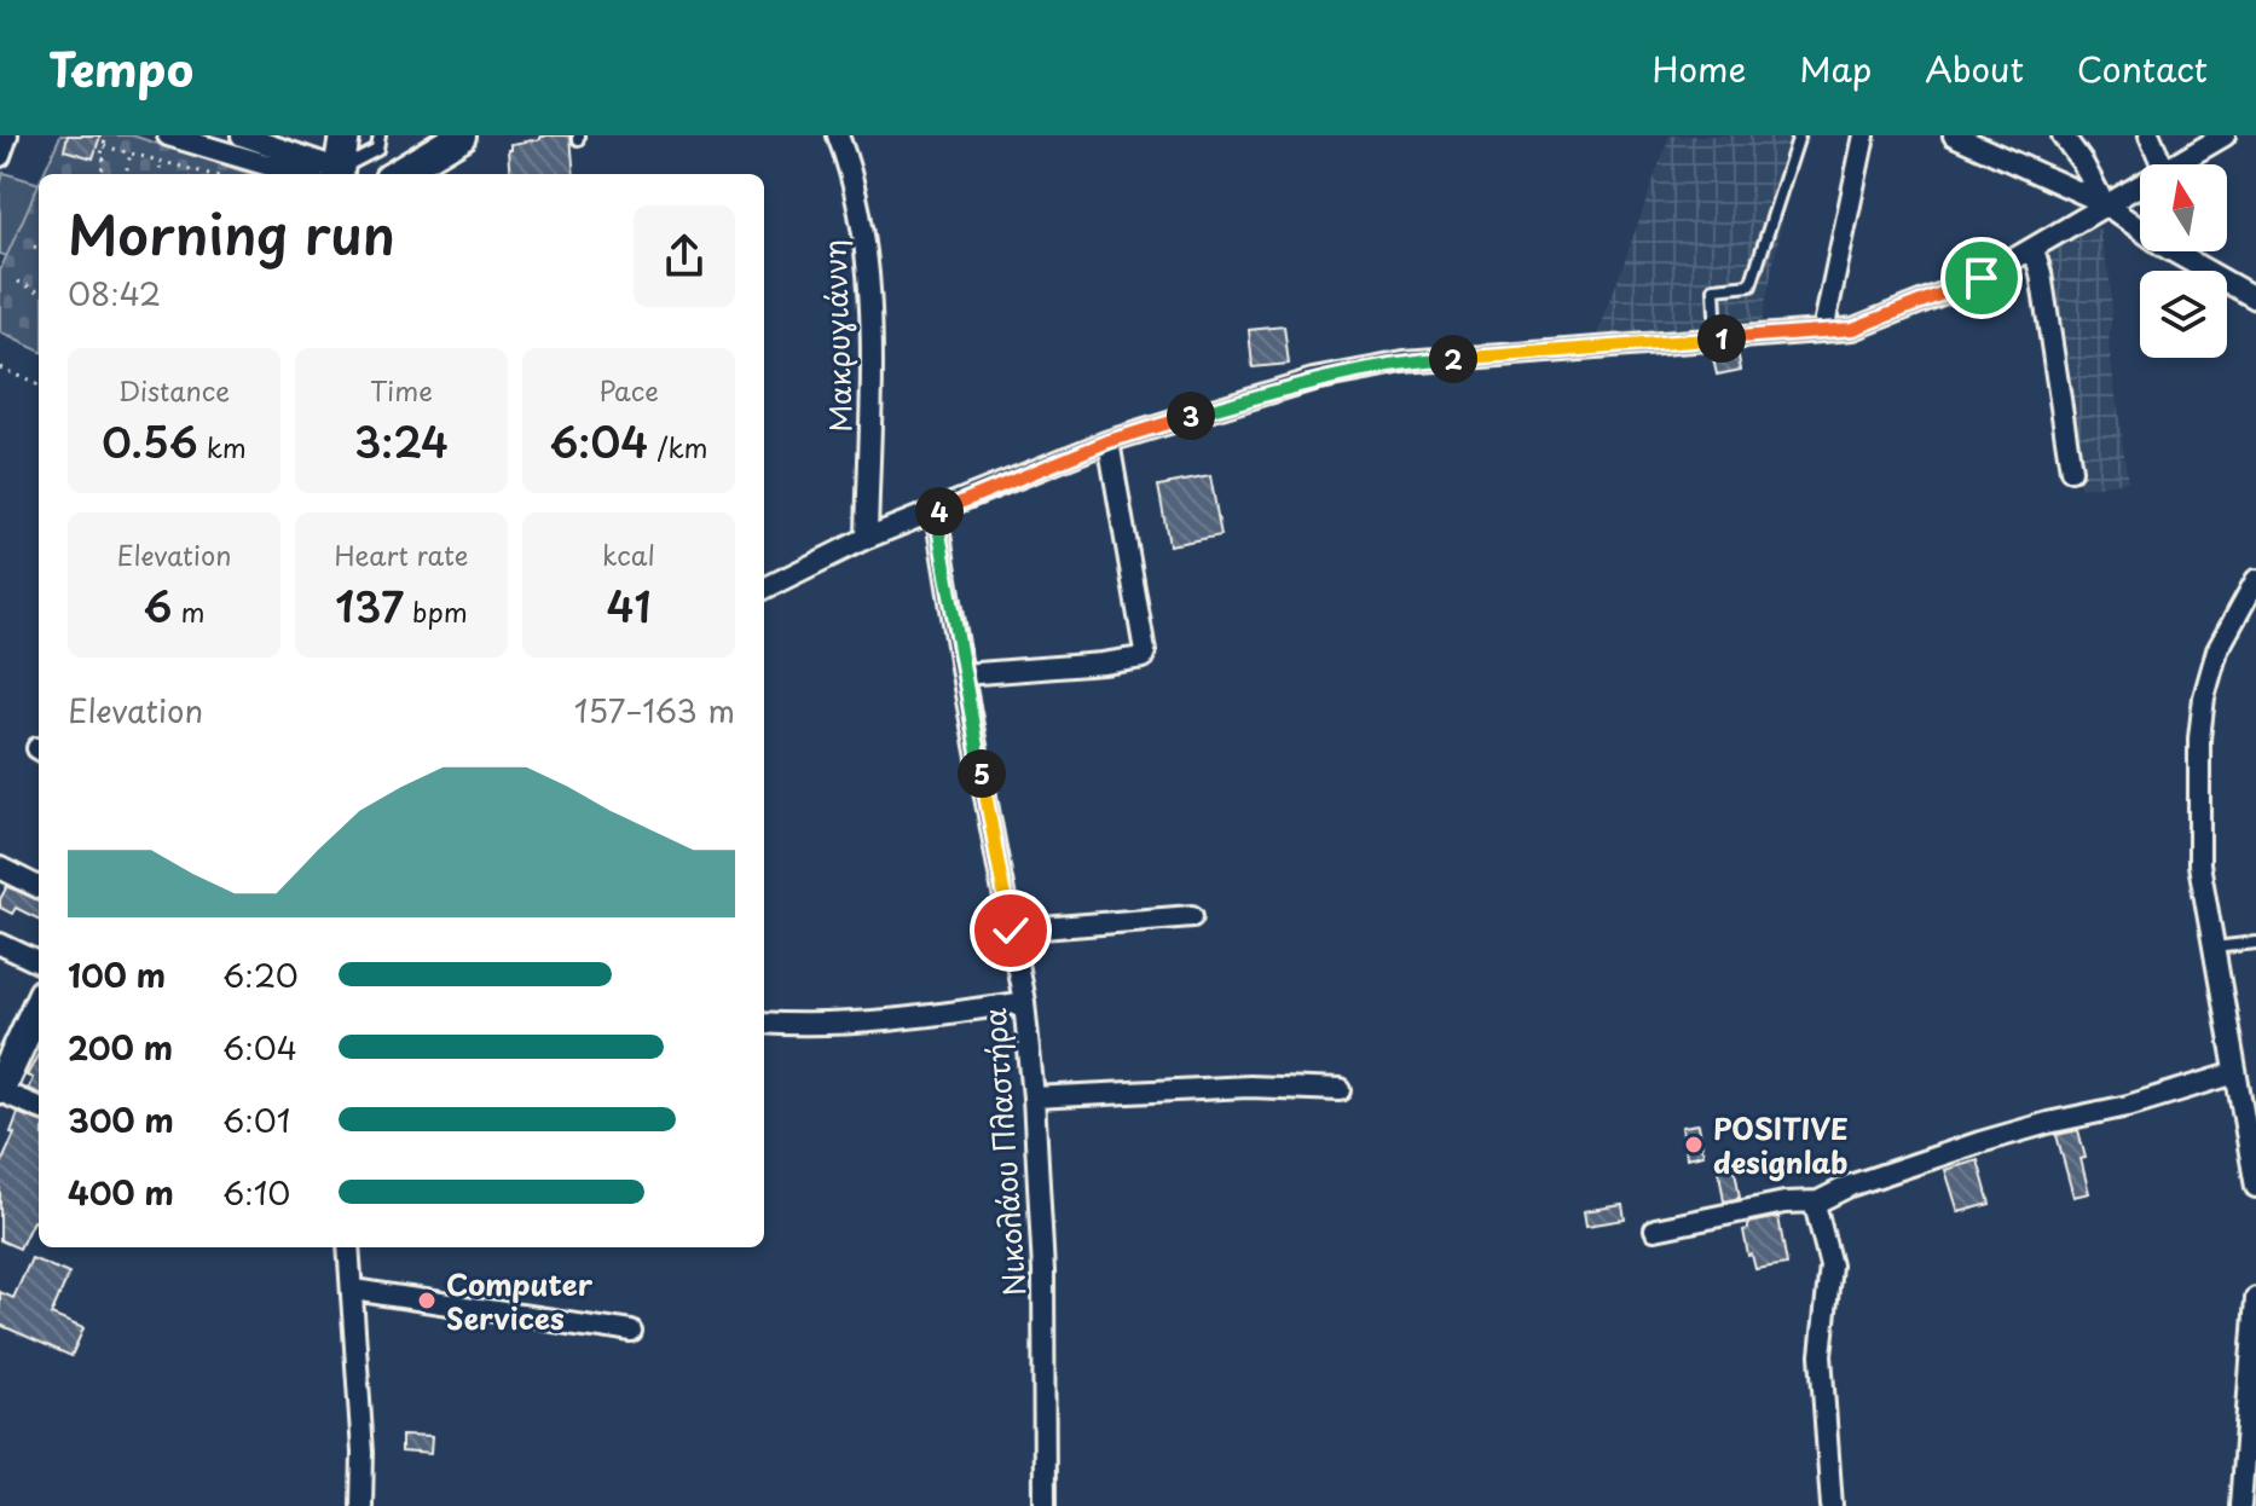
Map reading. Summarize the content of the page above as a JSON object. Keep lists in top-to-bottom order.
{
  "streets": {
    "street": ["Μακρυγιάννη", "Νικολάου Πλαστήρα"]
  },
  "places": ["POSITIVE designlab", "Computer Services"],
  "north": "top",
  "page": {
    "header": "Tempo",
    "nav": [
      "Home",
      "Map",
      "About",
      "Contact"
    ],
    "heading": ["Morning run", "08:42"],
    "pins": [
      "1",
      "2",
      "3",
      "4",
      "5"
    ],
    "stats": [
      ["Distance", "0.56 km"],
      ["Time", "3:24"],
      ["Pace", "6:04 /km"],
      ["Elevation", "6 m"],
      ["Heart rate", "137 bpm"],
      ["kcal", "41"]
    ],
    "chart": ["Elevation", "157–163 m"],
    "list": [
      {
        "name": "100 m",
        "note": "6:20"
      },
      {
        "name": "200 m",
        "note": "6:04"
      },
      {
        "name": "300 m",
        "note": "6:01"
      },
      {
        "name": "400 m",
        "note": "6:10"
      }
    ]
  }
}
